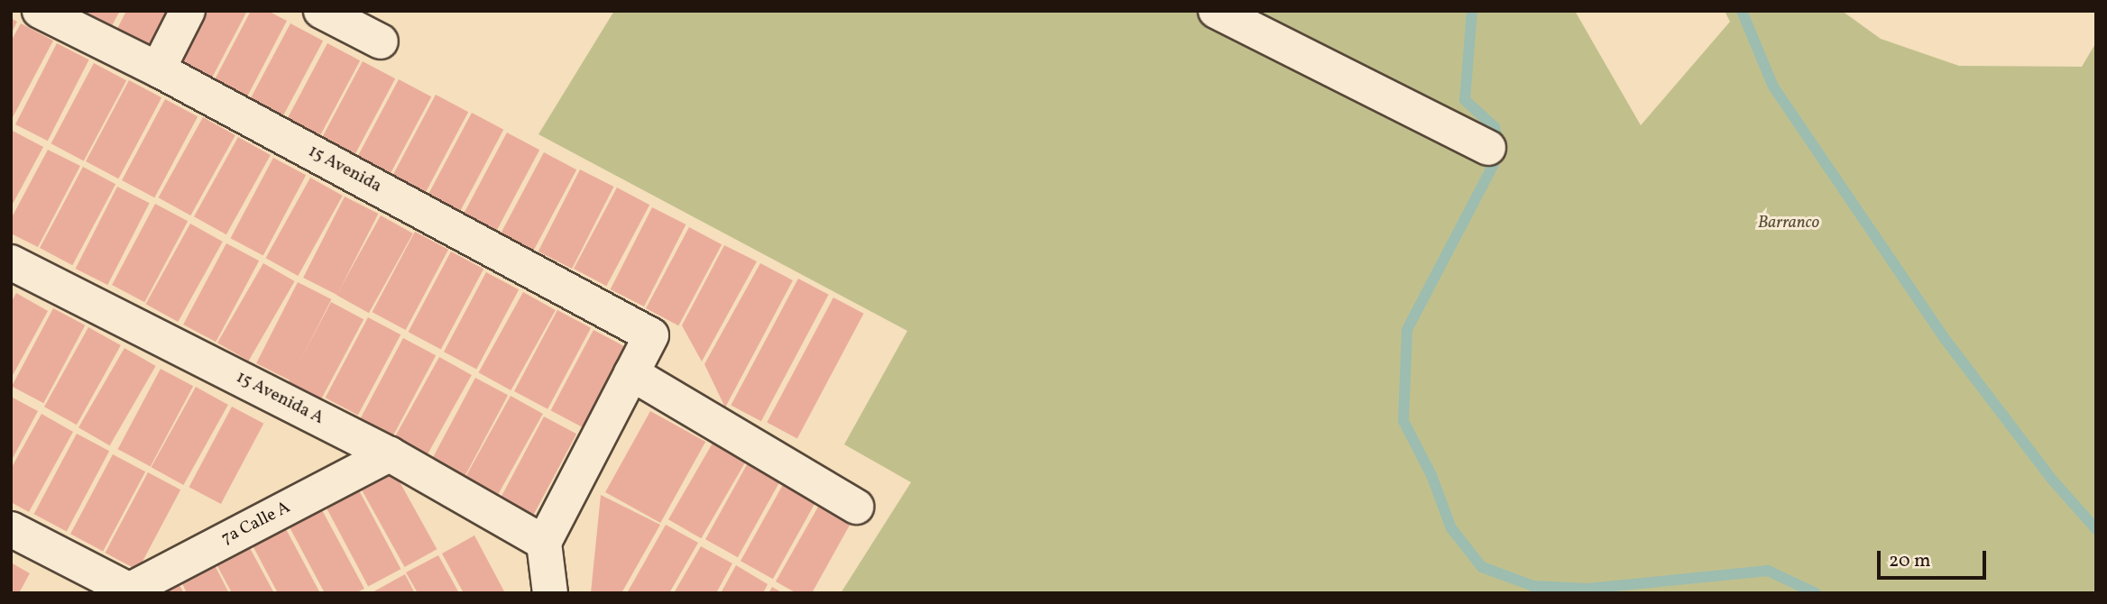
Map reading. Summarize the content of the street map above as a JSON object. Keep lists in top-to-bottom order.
{
  "streets": {
    "street": ["15 Avenida", "15 Avenida A", "7a Calle A"]
  },
  "crossings": [
    ["15 Avenida A", "7a Calle A"]
  ],
  "parks": ["Barranco"],
  "scale_bar": "20 m"
}
